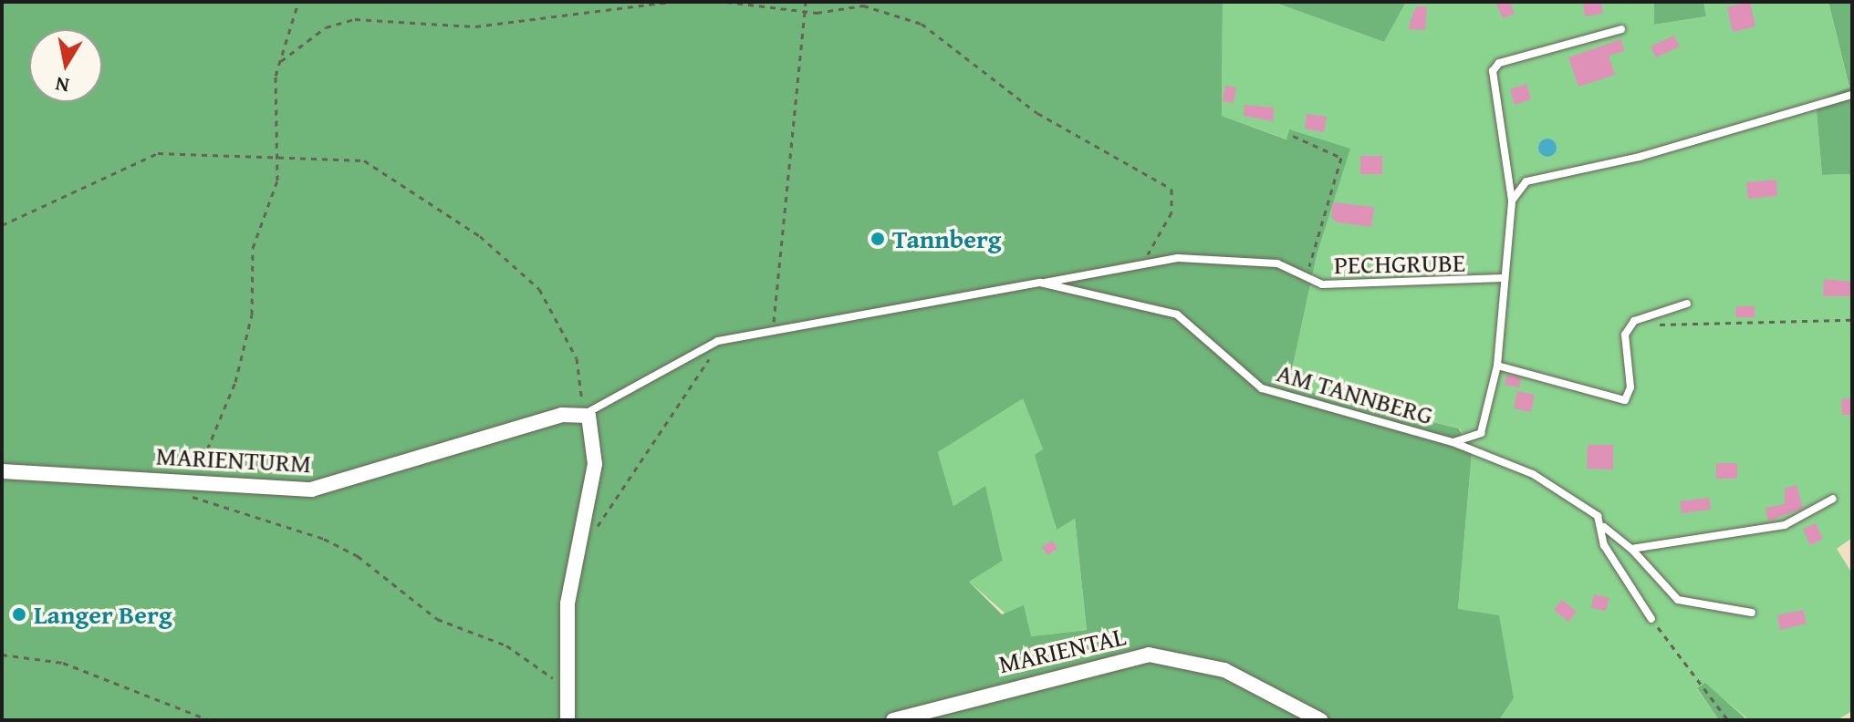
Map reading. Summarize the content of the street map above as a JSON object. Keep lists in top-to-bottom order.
{
  "streets": {
    "street": ["MARIENTURM", "MARIENTAL"],
    "lane": ["PECHGRUBE", "AM TANNBERG"]
  },
  "crossings": [
    ["PECHGRUBE", "AM TANNBERG"],
    ["AM TANNBERG", "MARIENTURM"]
  ],
  "places": ["Tannberg", "Langer Berg"],
  "north": "bottom"
}
